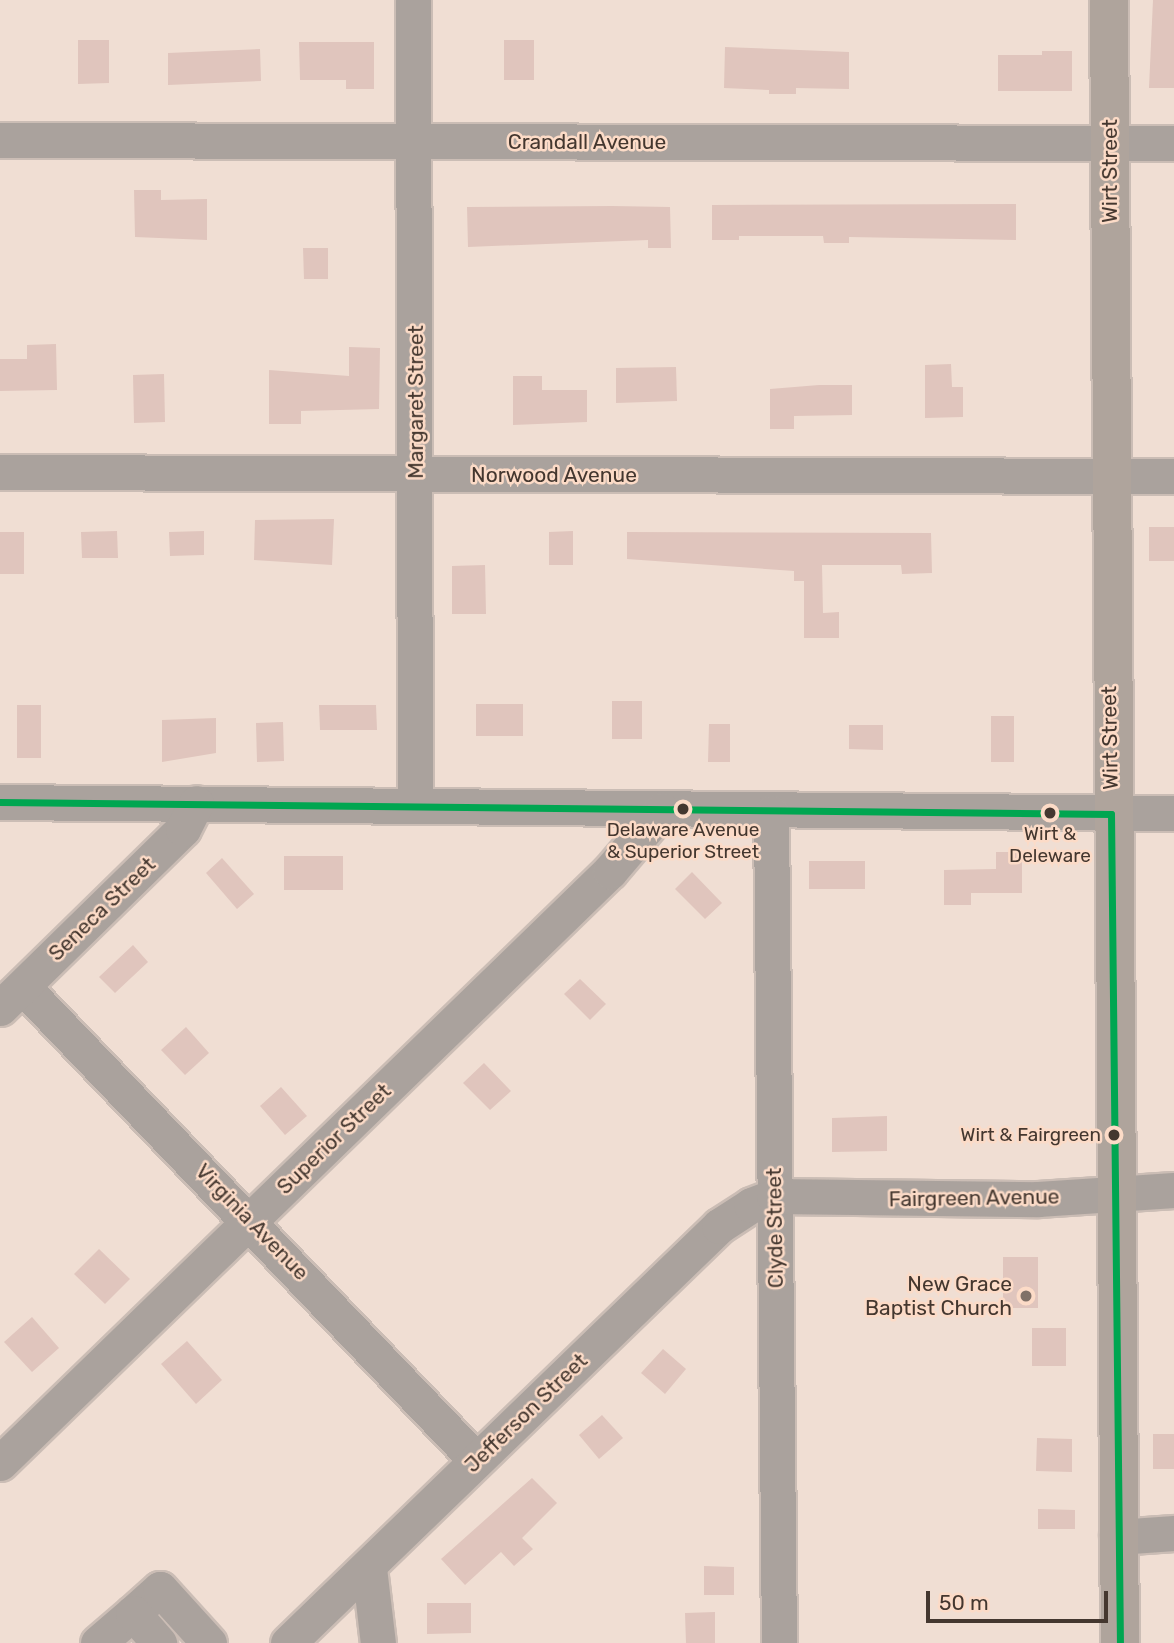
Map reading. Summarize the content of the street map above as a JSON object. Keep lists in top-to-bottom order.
{
  "streets": {
    "main road": ["Wirt Street"],
    "street": [
      "Crandall Avenue",
      "Margaret Street",
      "Norwood Avenue",
      "Seneca Street",
      "Superior Street",
      "Fairgreen Avenue",
      "Virginia Avenue",
      "Clyde Street",
      "Jefferson Street"
    ]
  },
  "crossings": [
    ["Crandall Avenue", "Wirt Street"],
    ["Crandall Avenue", "Margaret Street"],
    ["Wirt Street", "Norwood Avenue"],
    ["Wirt Street", "Fairgreen Avenue"],
    ["Margaret Street", "Norwood Avenue"],
    ["Seneca Street", "Virginia Avenue"],
    ["Superior Street", "Virginia Avenue"],
    ["Fairgreen Avenue", "Clyde Street"],
    ["Fairgreen Avenue", "Jefferson Street"],
    ["Virginia Avenue", "Jefferson Street"],
    ["Clyde Street", "Jefferson Street"]
  ],
  "places": [
    "Delaware Avenue & Superior Street",
    "Wirt & Deleware",
    "Wirt & Fairgreen",
    "New Grace Baptist Church"
  ],
  "scale_bar": "50 m"
}
